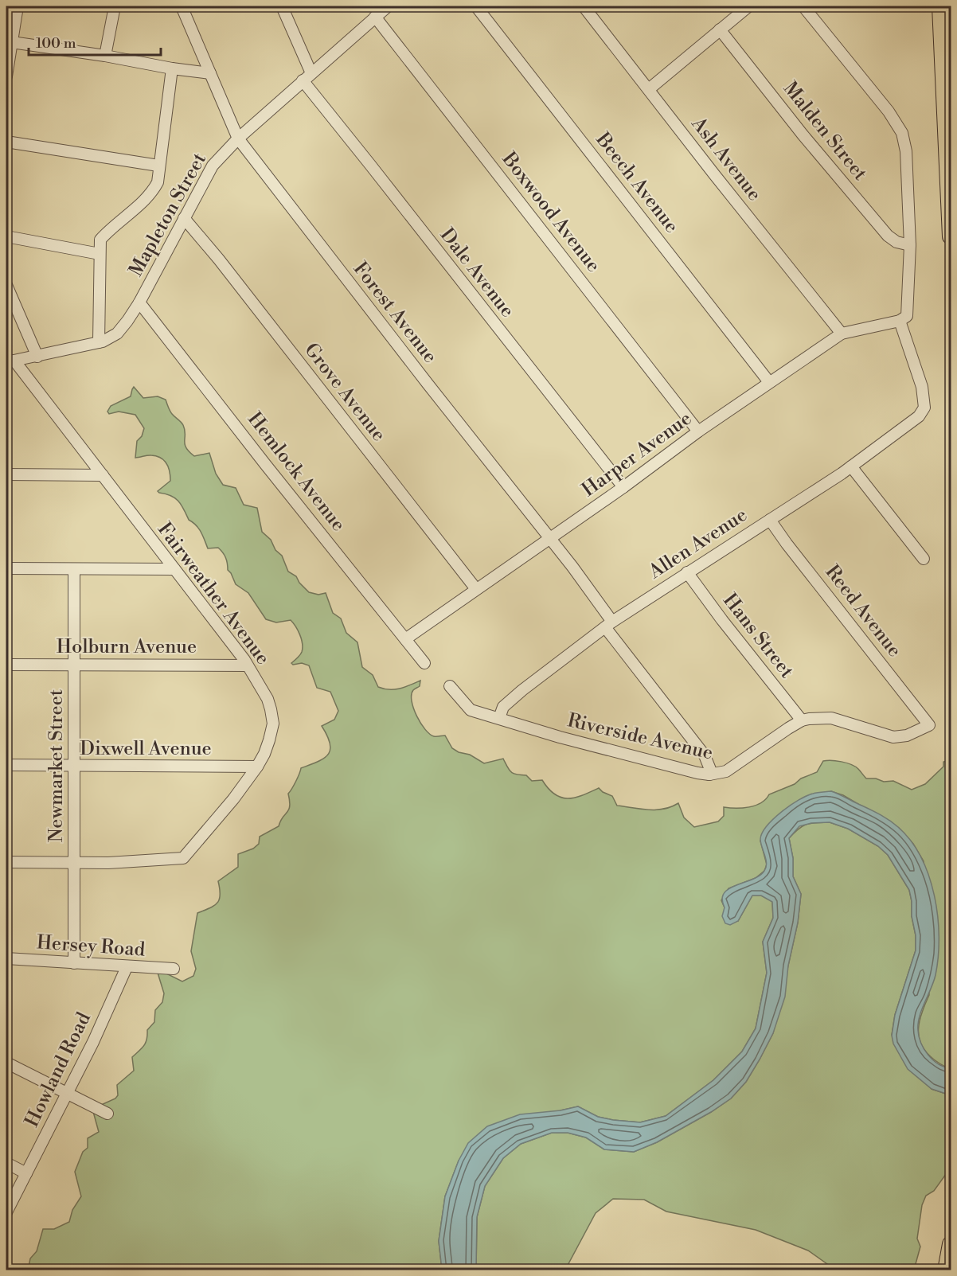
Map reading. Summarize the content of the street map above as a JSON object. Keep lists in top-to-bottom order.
{
  "streets": {
    "street": [
      "Malden Street",
      "Ash Avenue",
      "Beech Avenue",
      "Boxwood Avenue",
      "Mapleton Street",
      "Dale Avenue",
      "Forest Avenue",
      "Grove Avenue",
      "Harper Avenue",
      "Hemlock Avenue",
      "Allen Avenue",
      "Fairweather Avenue",
      "Reed Avenue",
      "Hans Street",
      "Holburn Avenue",
      "Riverside Avenue",
      "Dixwell Avenue",
      "Newmarket Street",
      "Hersey Road",
      "Howland Road"
    ]
  },
  "crossings": [
    ["Ash Avenue", "Harper Avenue"],
    ["Beech Avenue", "Harper Avenue"],
    ["Boxwood Avenue", "Mapleton Street"],
    ["Boxwood Avenue", "Harper Avenue"],
    ["Mapleton Street", "Dale Avenue"],
    ["Mapleton Street", "Forest Avenue"],
    ["Mapleton Street", "Grove Avenue"],
    ["Mapleton Street", "Hemlock Avenue"],
    ["Mapleton Street", "Fairweather Avenue"],
    ["Dale Avenue", "Harper Avenue"],
    ["Forest Avenue", "Harper Avenue"],
    ["Forest Avenue", "Allen Avenue"],
    ["Forest Avenue", "Riverside Avenue"],
    ["Grove Avenue", "Harper Avenue"],
    ["Harper Avenue", "Hemlock Avenue"],
    ["Harper Avenue", "Allen Avenue"],
    ["Allen Avenue", "Reed Avenue"],
    ["Allen Avenue", "Hans Street"],
    ["Allen Avenue", "Riverside Avenue"],
    ["Fairweather Avenue", "Holburn Avenue"],
    ["Fairweather Avenue", "Dixwell Avenue"],
    ["Fairweather Avenue", "Newmarket Street"],
    ["Reed Avenue", "Riverside Avenue"],
    ["Hans Street", "Riverside Avenue"],
    ["Holburn Avenue", "Newmarket Street"],
    ["Dixwell Avenue", "Newmarket Street"],
    ["Newmarket Street", "Hersey Road"],
    ["Hersey Road", "Howland Road"]
  ],
  "scale_bar": "100 m"
}
